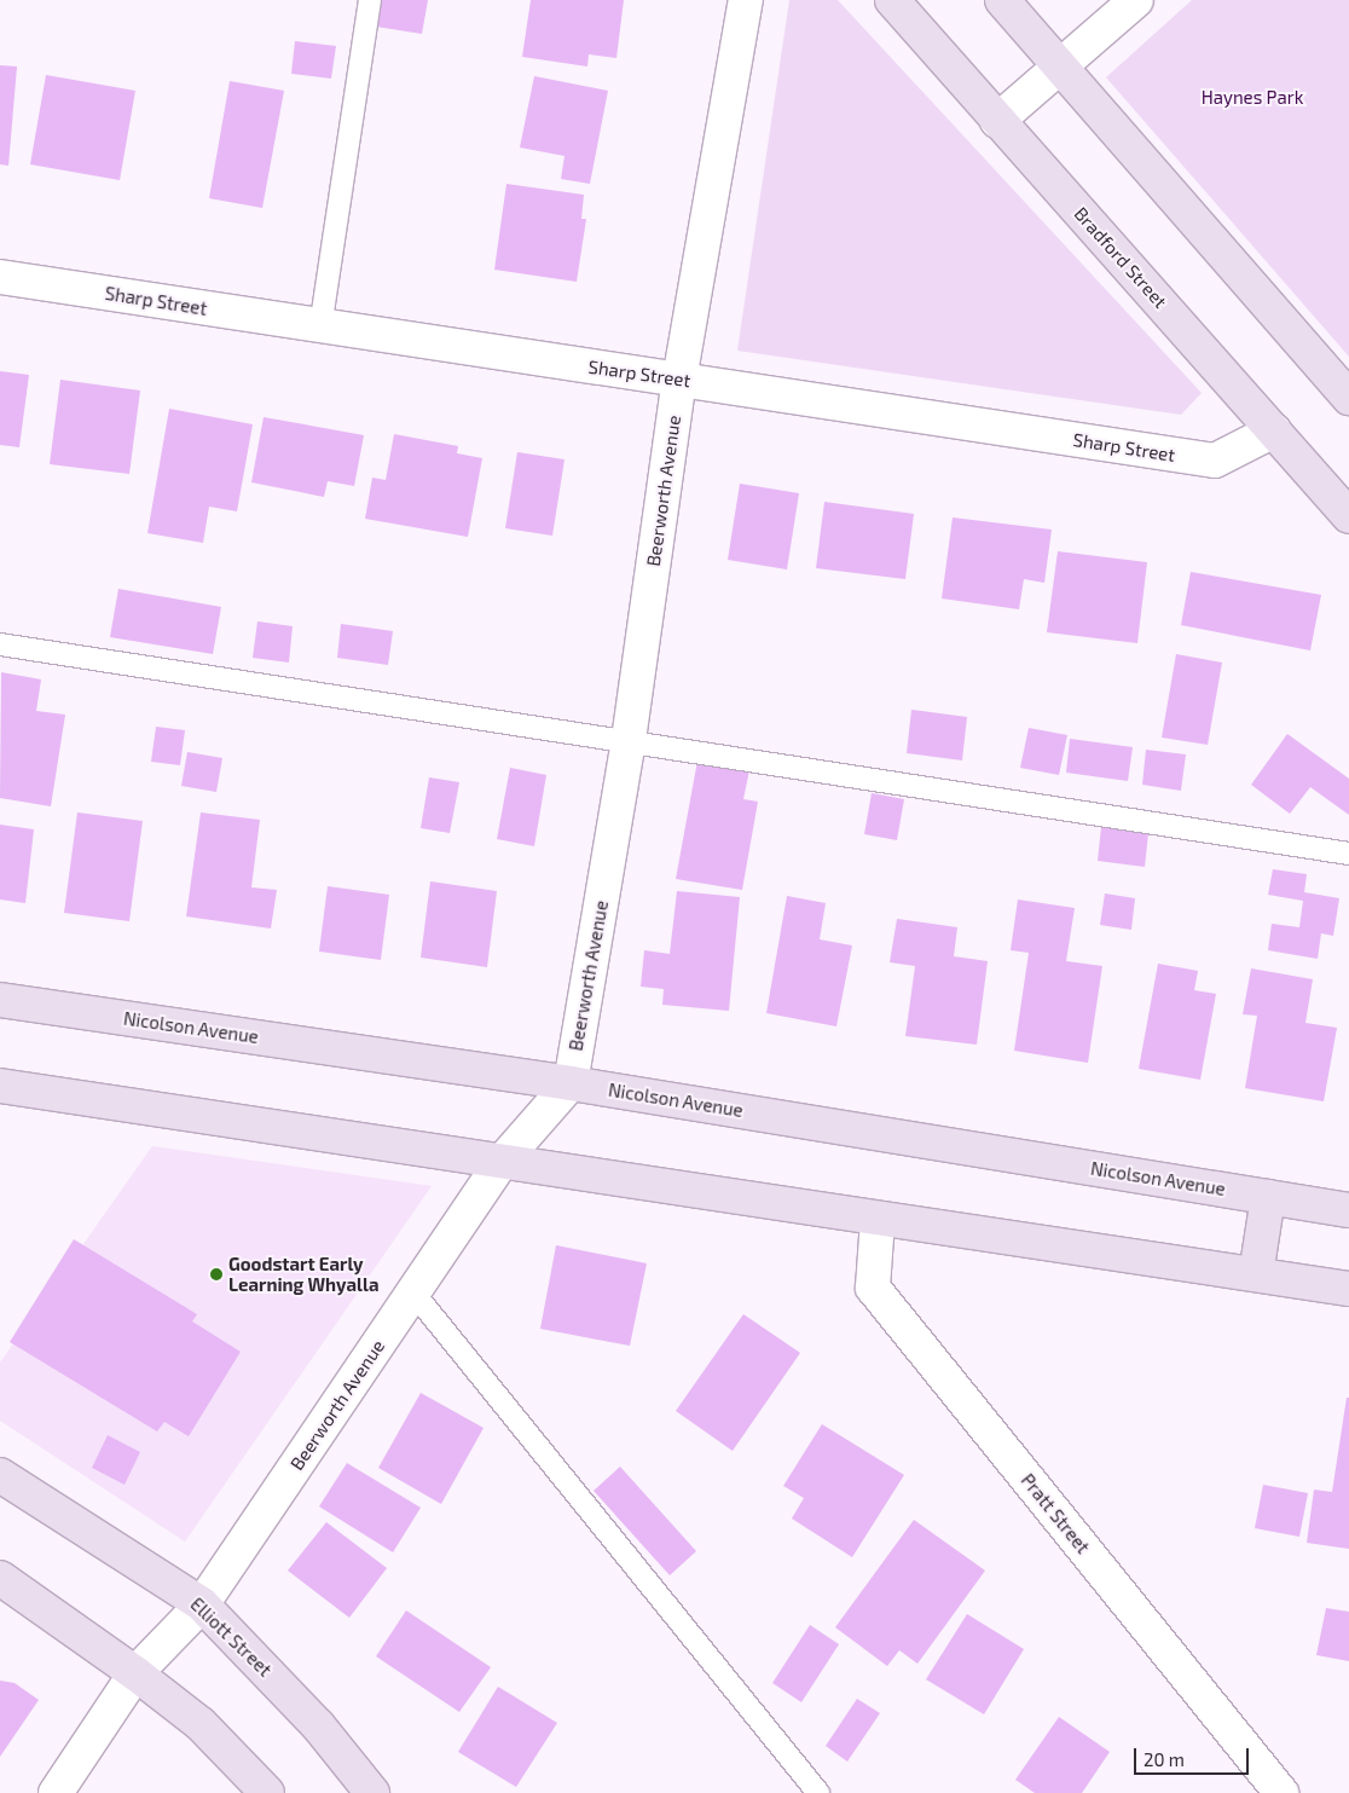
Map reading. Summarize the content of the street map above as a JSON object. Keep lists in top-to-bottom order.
{
  "streets": {
    "main road": ["Bradford Street", "Nicolson Avenue", "Elliott Street"],
    "street": ["Sharp Street", "Beerworth Avenue", "Pratt Street"]
  },
  "crossings": [
    ["Bradford Street", "Sharp Street"],
    ["Sharp Street", "Beerworth Avenue"],
    ["Beerworth Avenue", "Nicolson Avenue"],
    ["Beerworth Avenue", "Elliott Street"]
  ],
  "parks": ["Haynes Park"],
  "places": ["Goodstart Early Learning Whyalla"],
  "scale_bar": "20 m"
}
